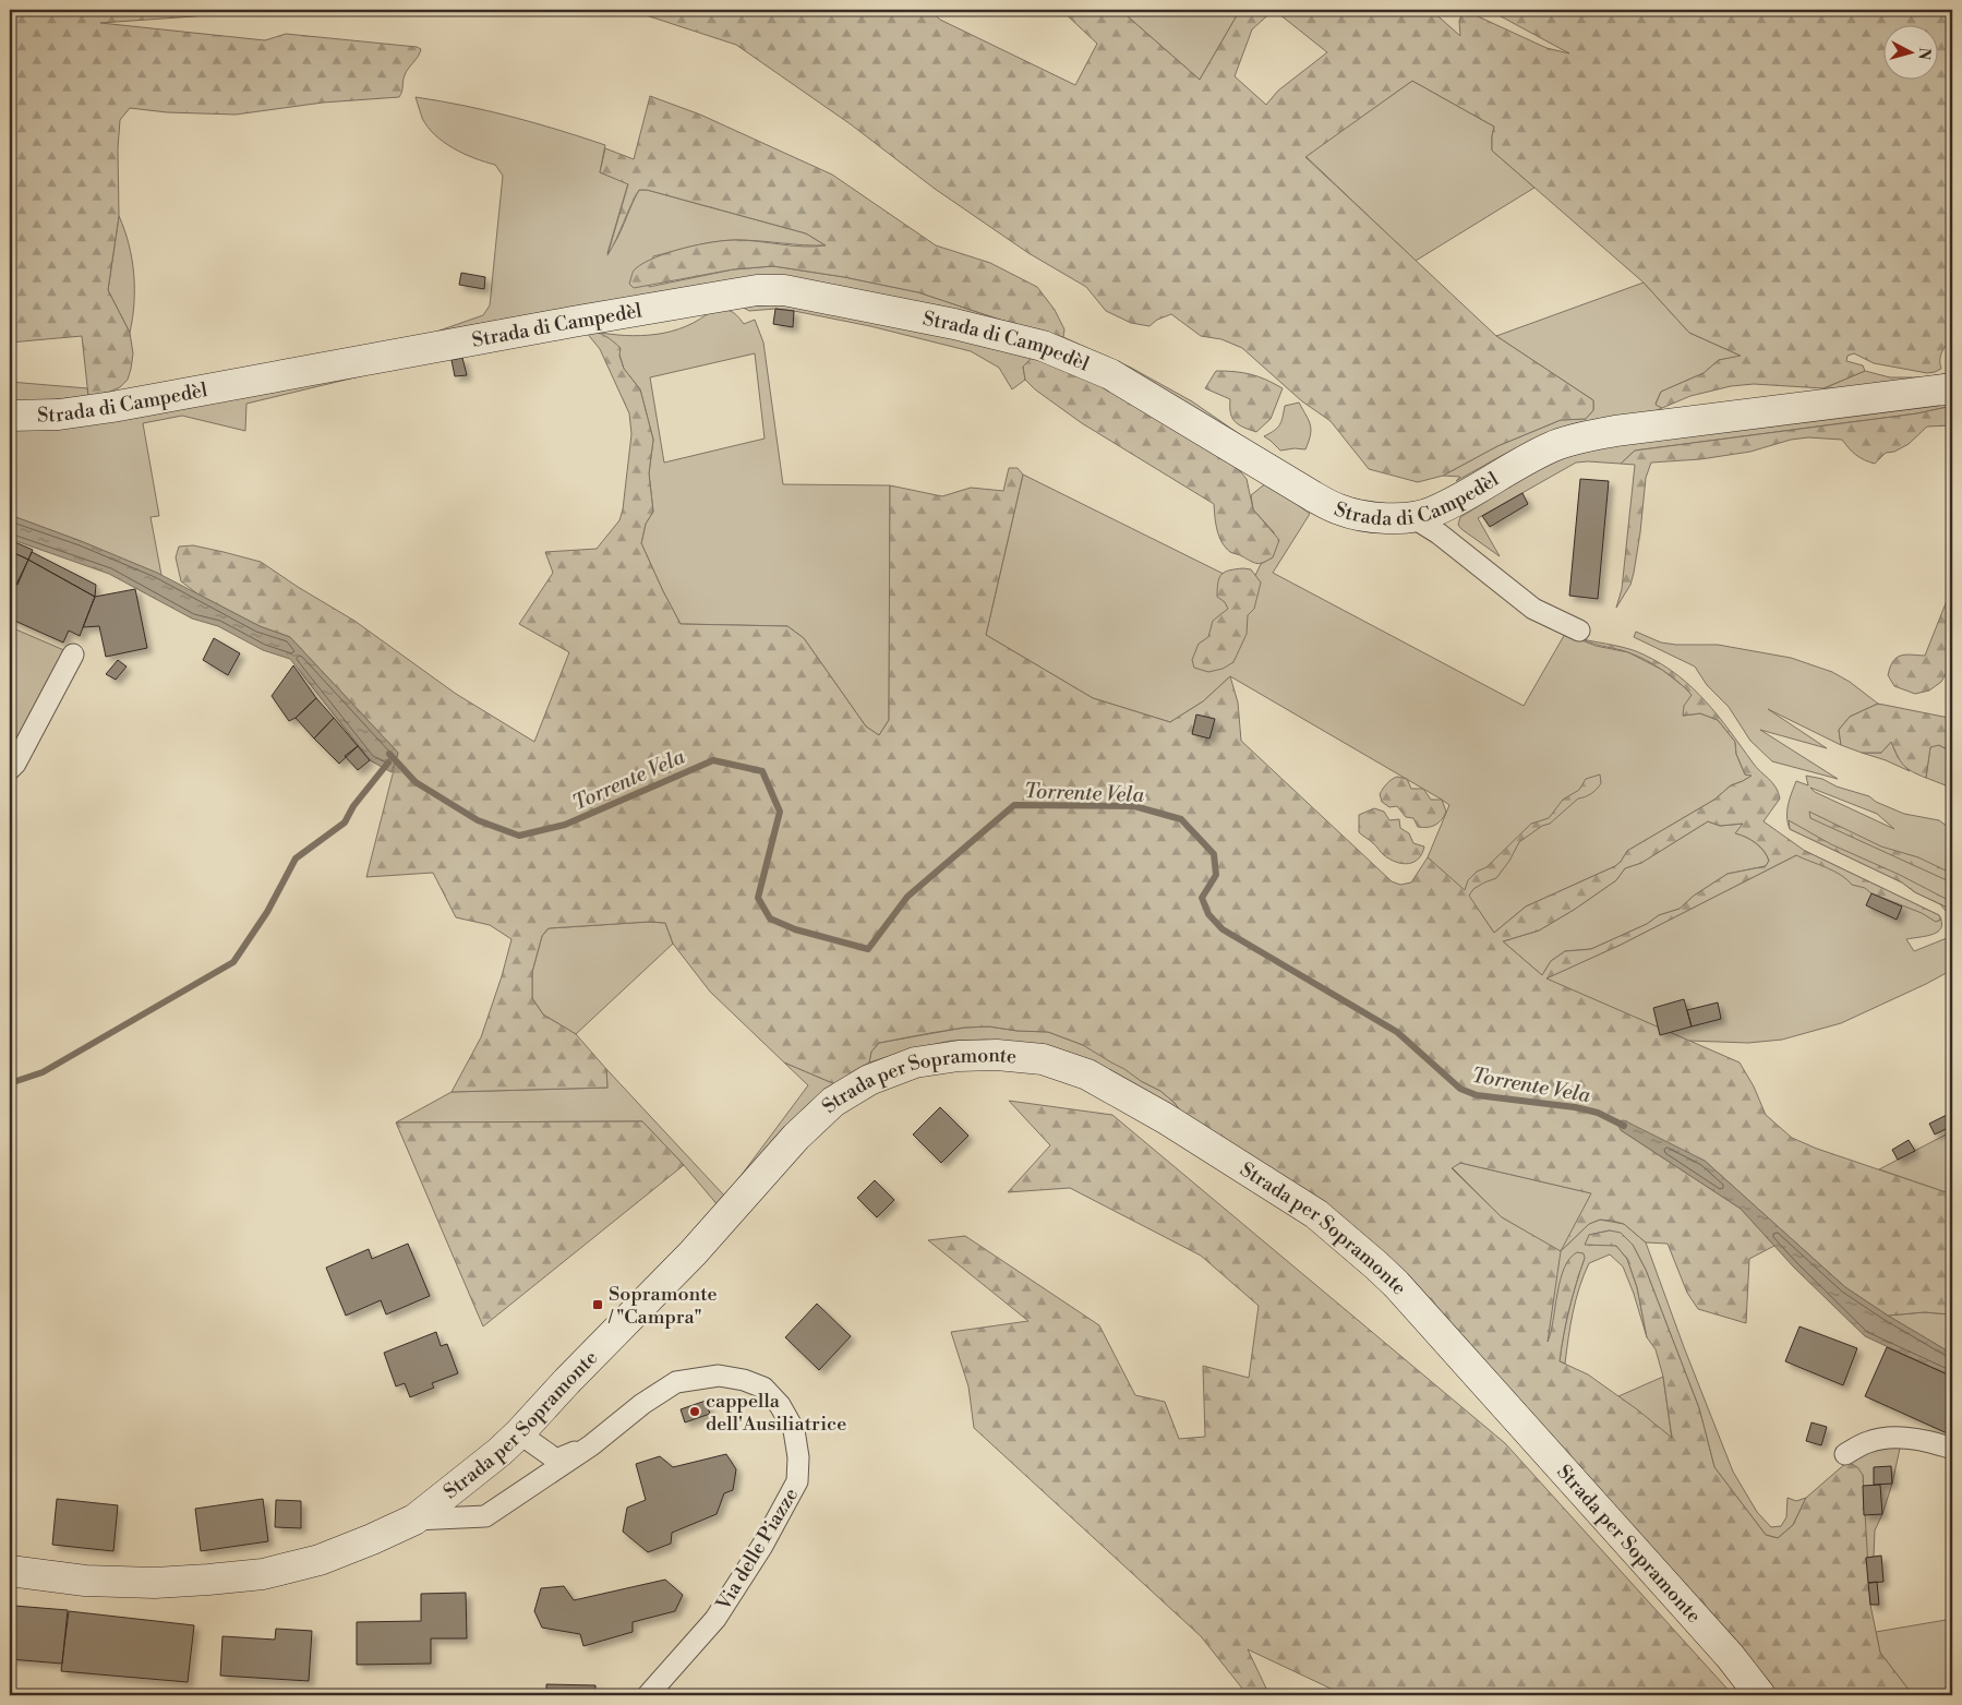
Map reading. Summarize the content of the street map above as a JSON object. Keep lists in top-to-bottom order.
{
  "streets": {
    "main road": ["Strada di Campedèl", "Strada per Sopramonte"],
    "street": ["Via delle Piazze"]
  },
  "crossings": [
    ["Strada per Sopramonte", "Via delle Piazze"]
  ],
  "water": ["Torrente Vela"],
  "places": {
    "transit": ["Sopramonte / \"Campra\""],
    "other": ["cappella dell'Ausiliatrice"]
  },
  "north": "right"
}
